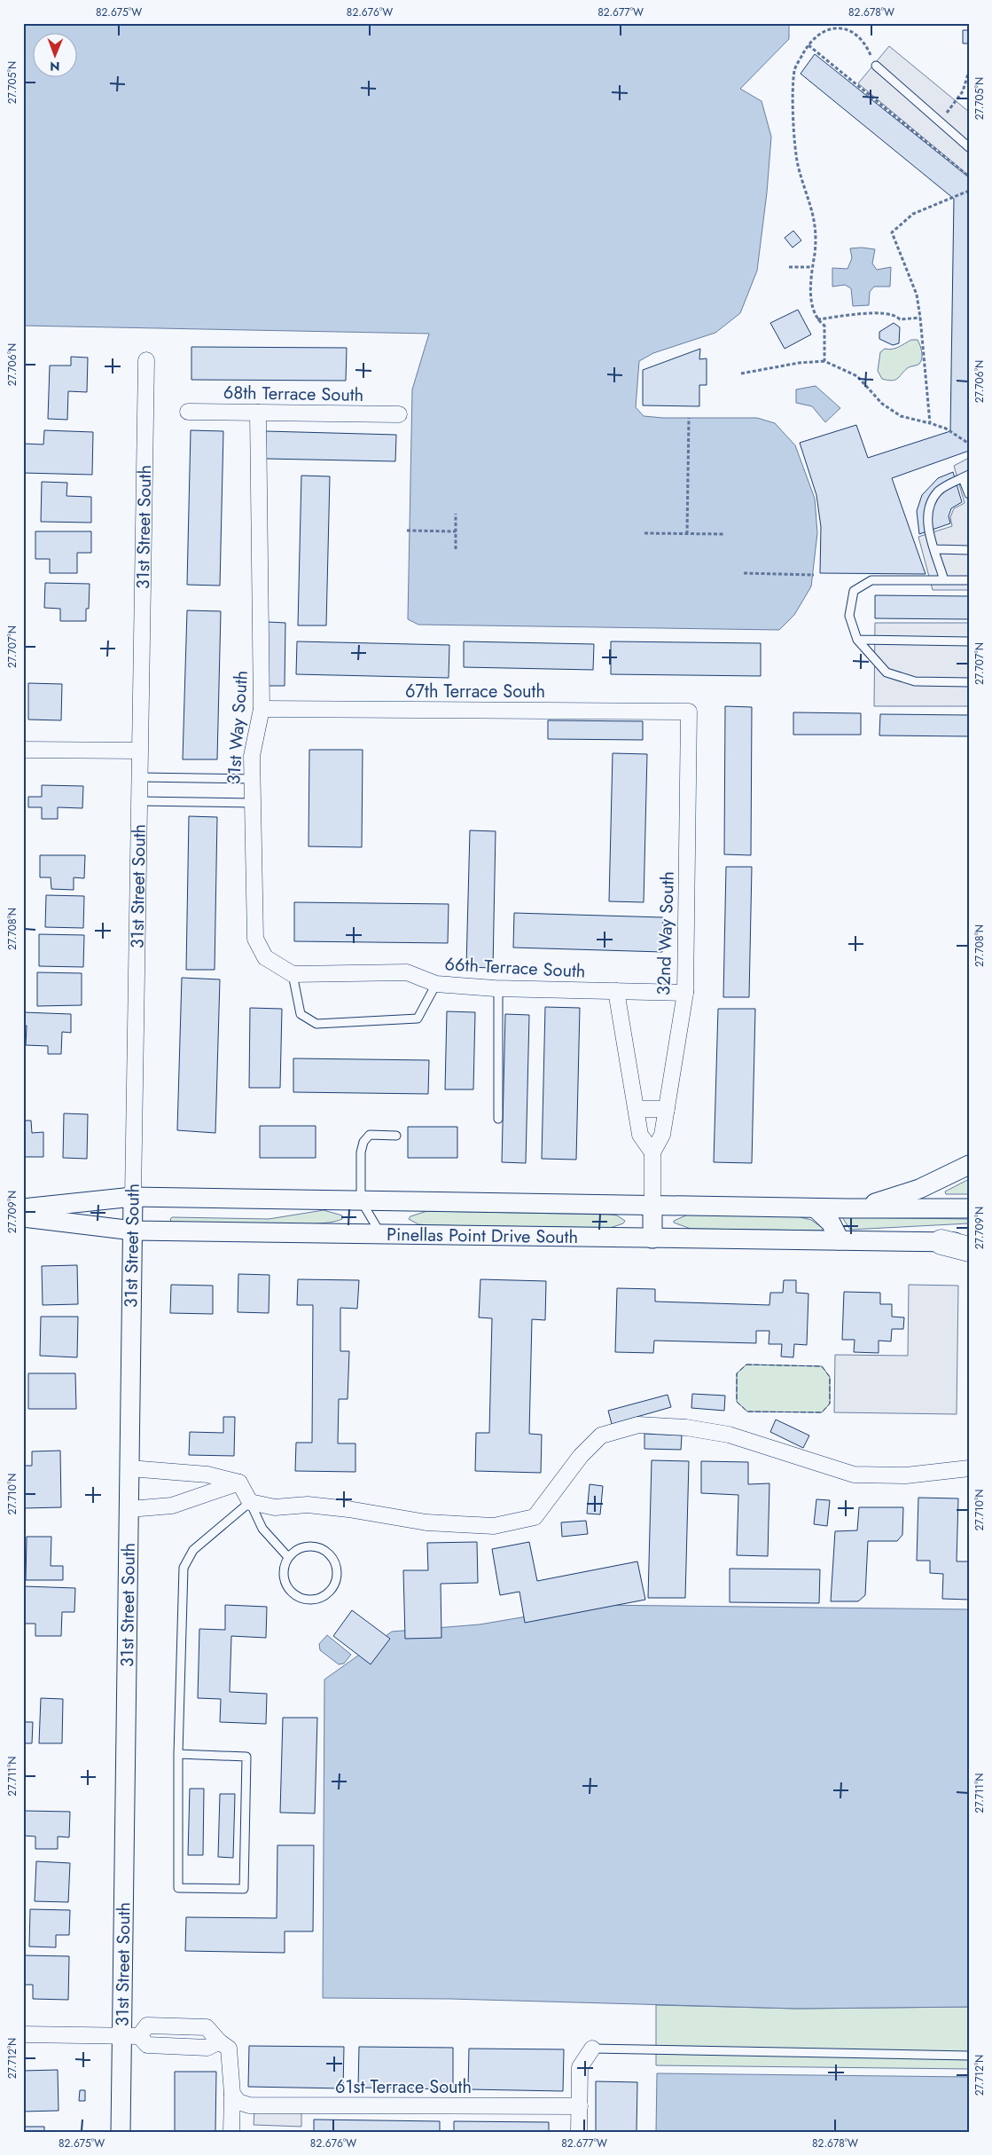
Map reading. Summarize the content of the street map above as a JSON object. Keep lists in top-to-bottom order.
{
  "streets": {
    "street": [
      "68th Terrace South",
      "31st Street South",
      "67th Terrace South",
      "31st Way South",
      "32nd Way South",
      "66th Terrace South",
      "Pinellas Point Drive South",
      "61st Terrace South"
    ]
  },
  "crossings": [
    ["68th Terrace South", "31st Way South"],
    ["31st Street South", "Pinellas Point Drive South"],
    ["67th Terrace South", "31st Way South"],
    ["67th Terrace South", "32nd Way South"],
    ["31st Way South", "66th Terrace South"],
    ["32nd Way South", "66th Terrace South"],
    ["32nd Way South", "Pinellas Point Drive South"]
  ],
  "north": "bottom",
  "coordinates": [
    "82.675°W",
    "82.676°W",
    "82.677°W",
    "82.678°W",
    "27.705°N",
    "27.706°N",
    "27.707°N",
    "27.708°N",
    "27.709°N",
    "27.710°N",
    "27.711°N",
    "27.712°N"
  ]
}
